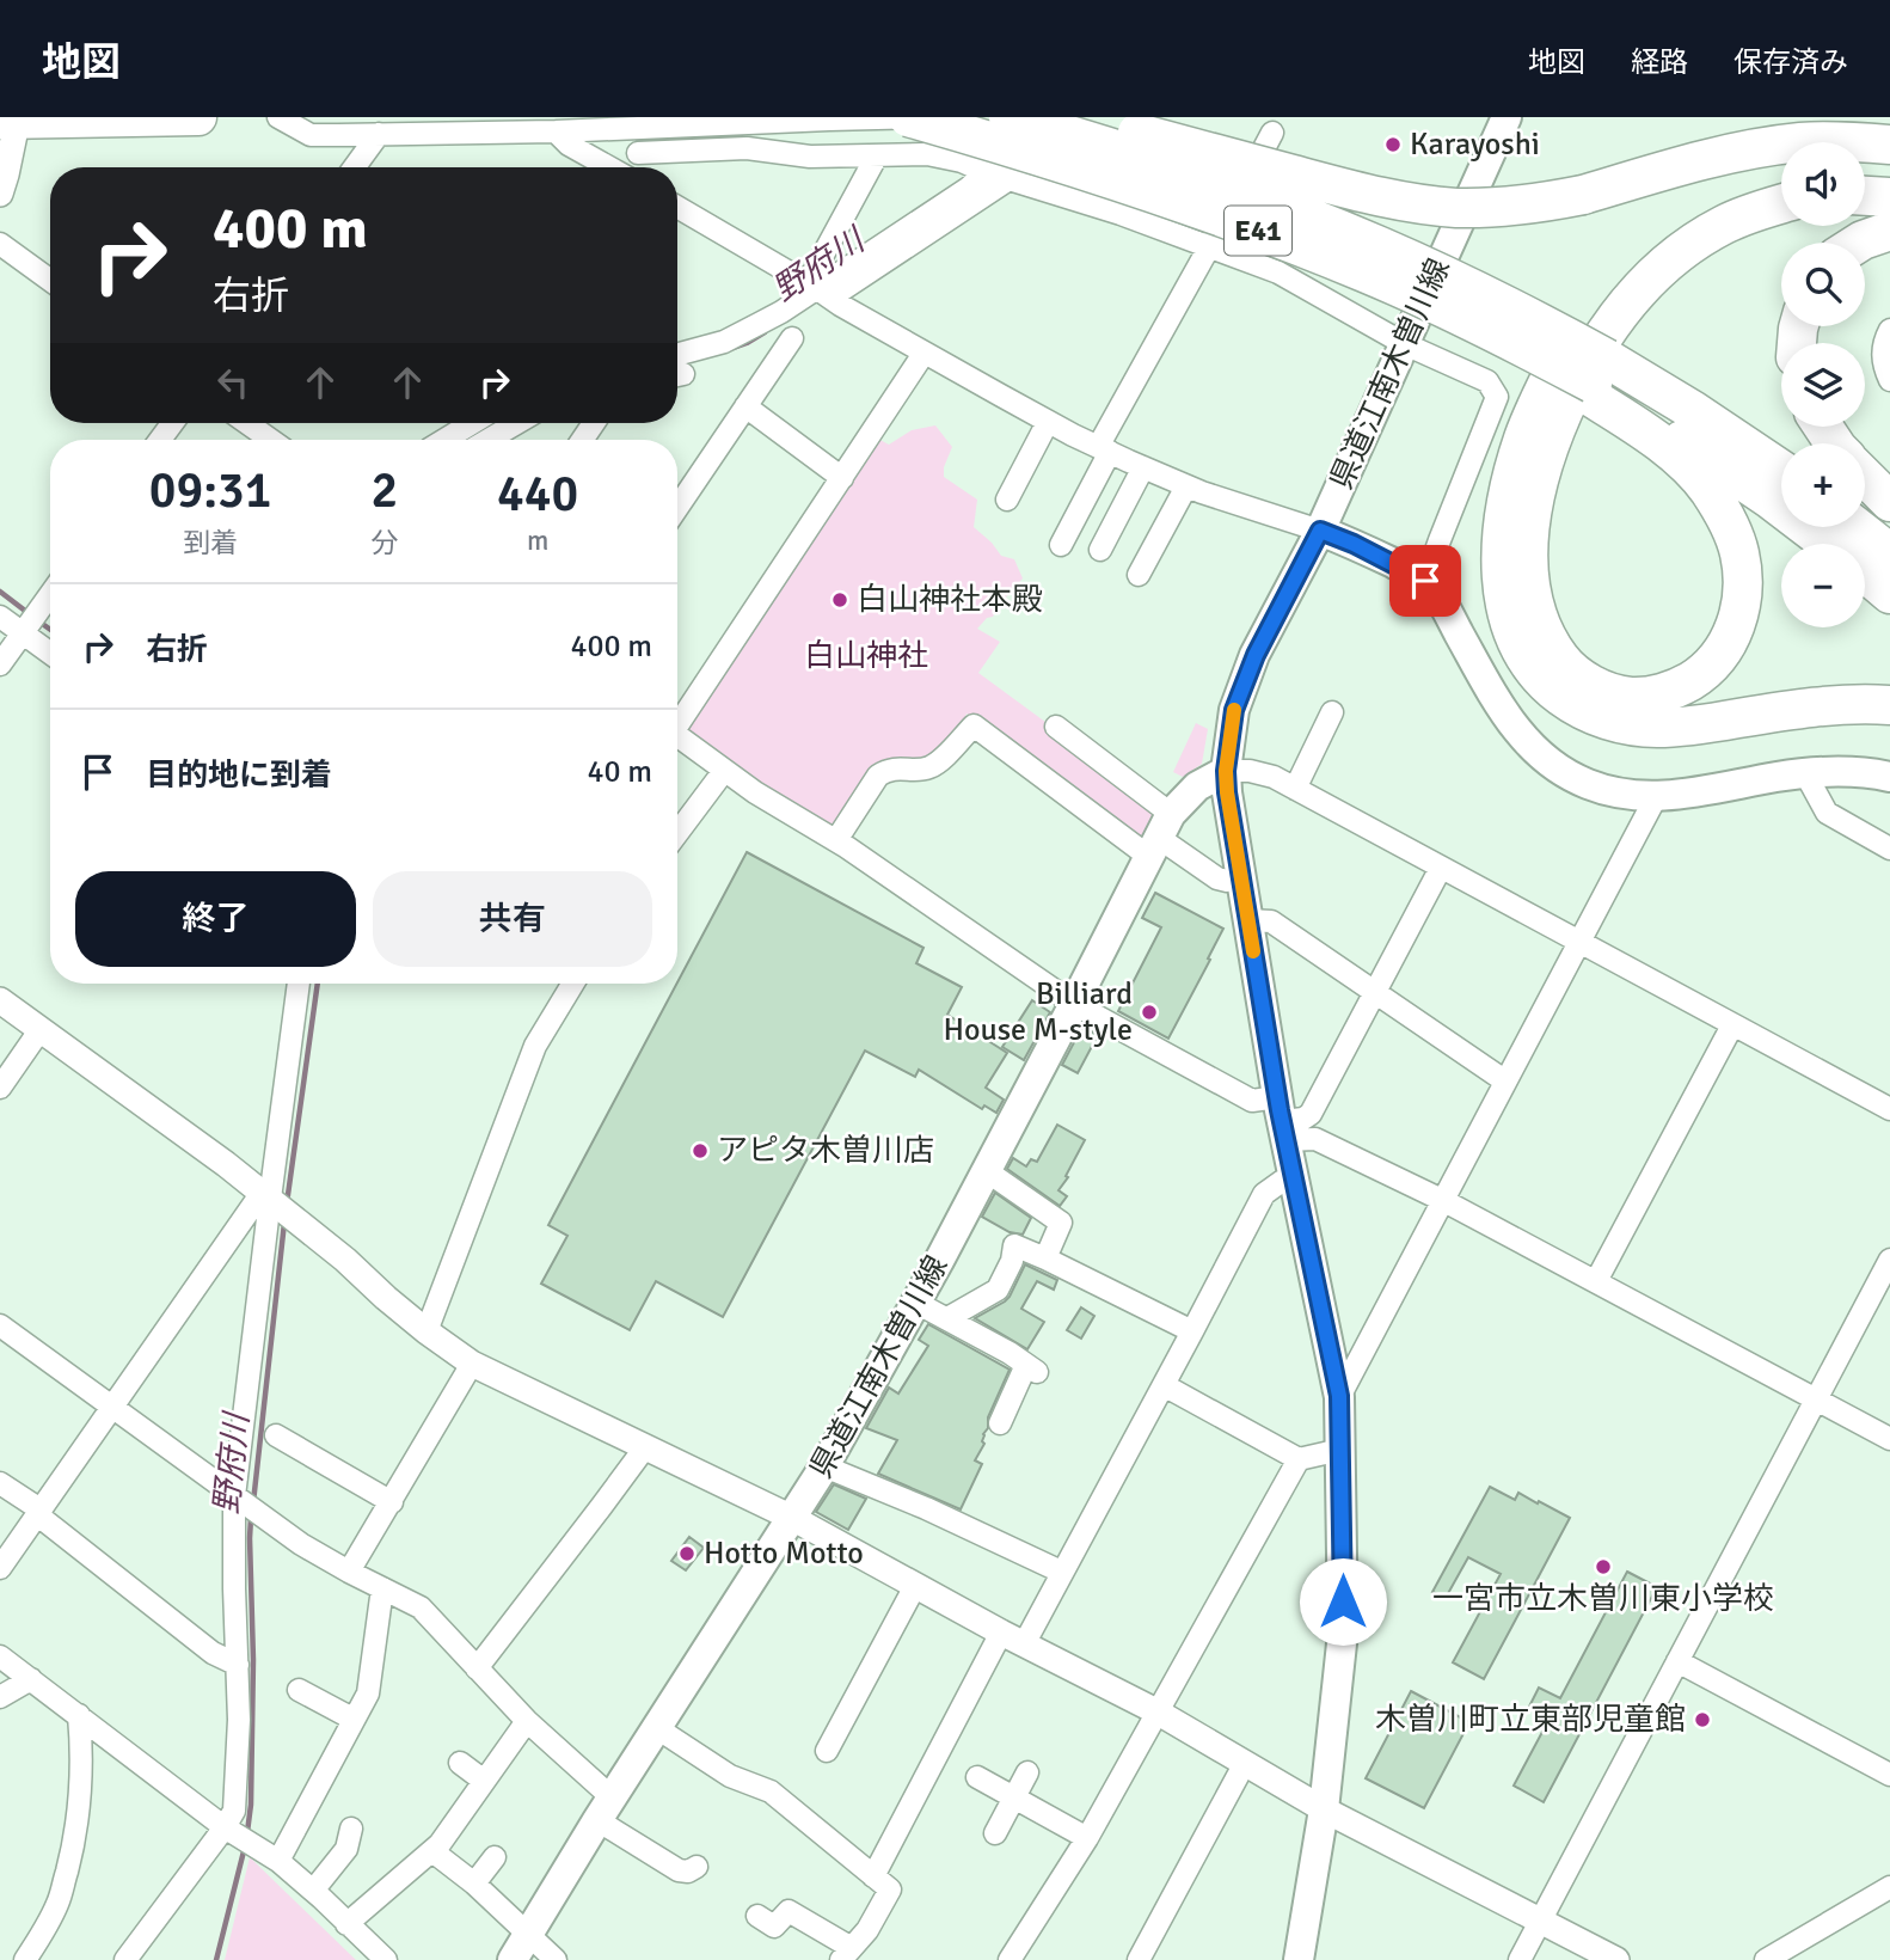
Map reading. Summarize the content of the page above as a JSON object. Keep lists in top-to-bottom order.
{
  "streets": {
    "highway": ["E41"],
    "main road": ["県道江南木曽川線"]
  },
  "water": ["野府川"],
  "parks": ["白山神社"],
  "places": [
    "Karayoshi",
    "白山神社本殿",
    "Billiard House M-style",
    "アピタ木曽川店",
    "Hotto Motto",
    "一宮市立木曽川東小学校",
    "木曽川町立東部児童館"
  ],
  "page": {
    "header": "地図",
    "nav": ["地図", "経路", "保存済み"],
    "map_buttons": ["+", "−"],
    "turn": ["400 m", "右折"],
    "eta": [
      "09:31",
      "到着",
      "2",
      "分",
      "440",
      "m"
    ],
    "list": [
      {
        "name": "右折",
        "value": "400 m"
      },
      {
        "name": "目的地に到着",
        "value": "40 m"
      }
    ],
    "buttons": ["終了", "共有"]
  }
}
